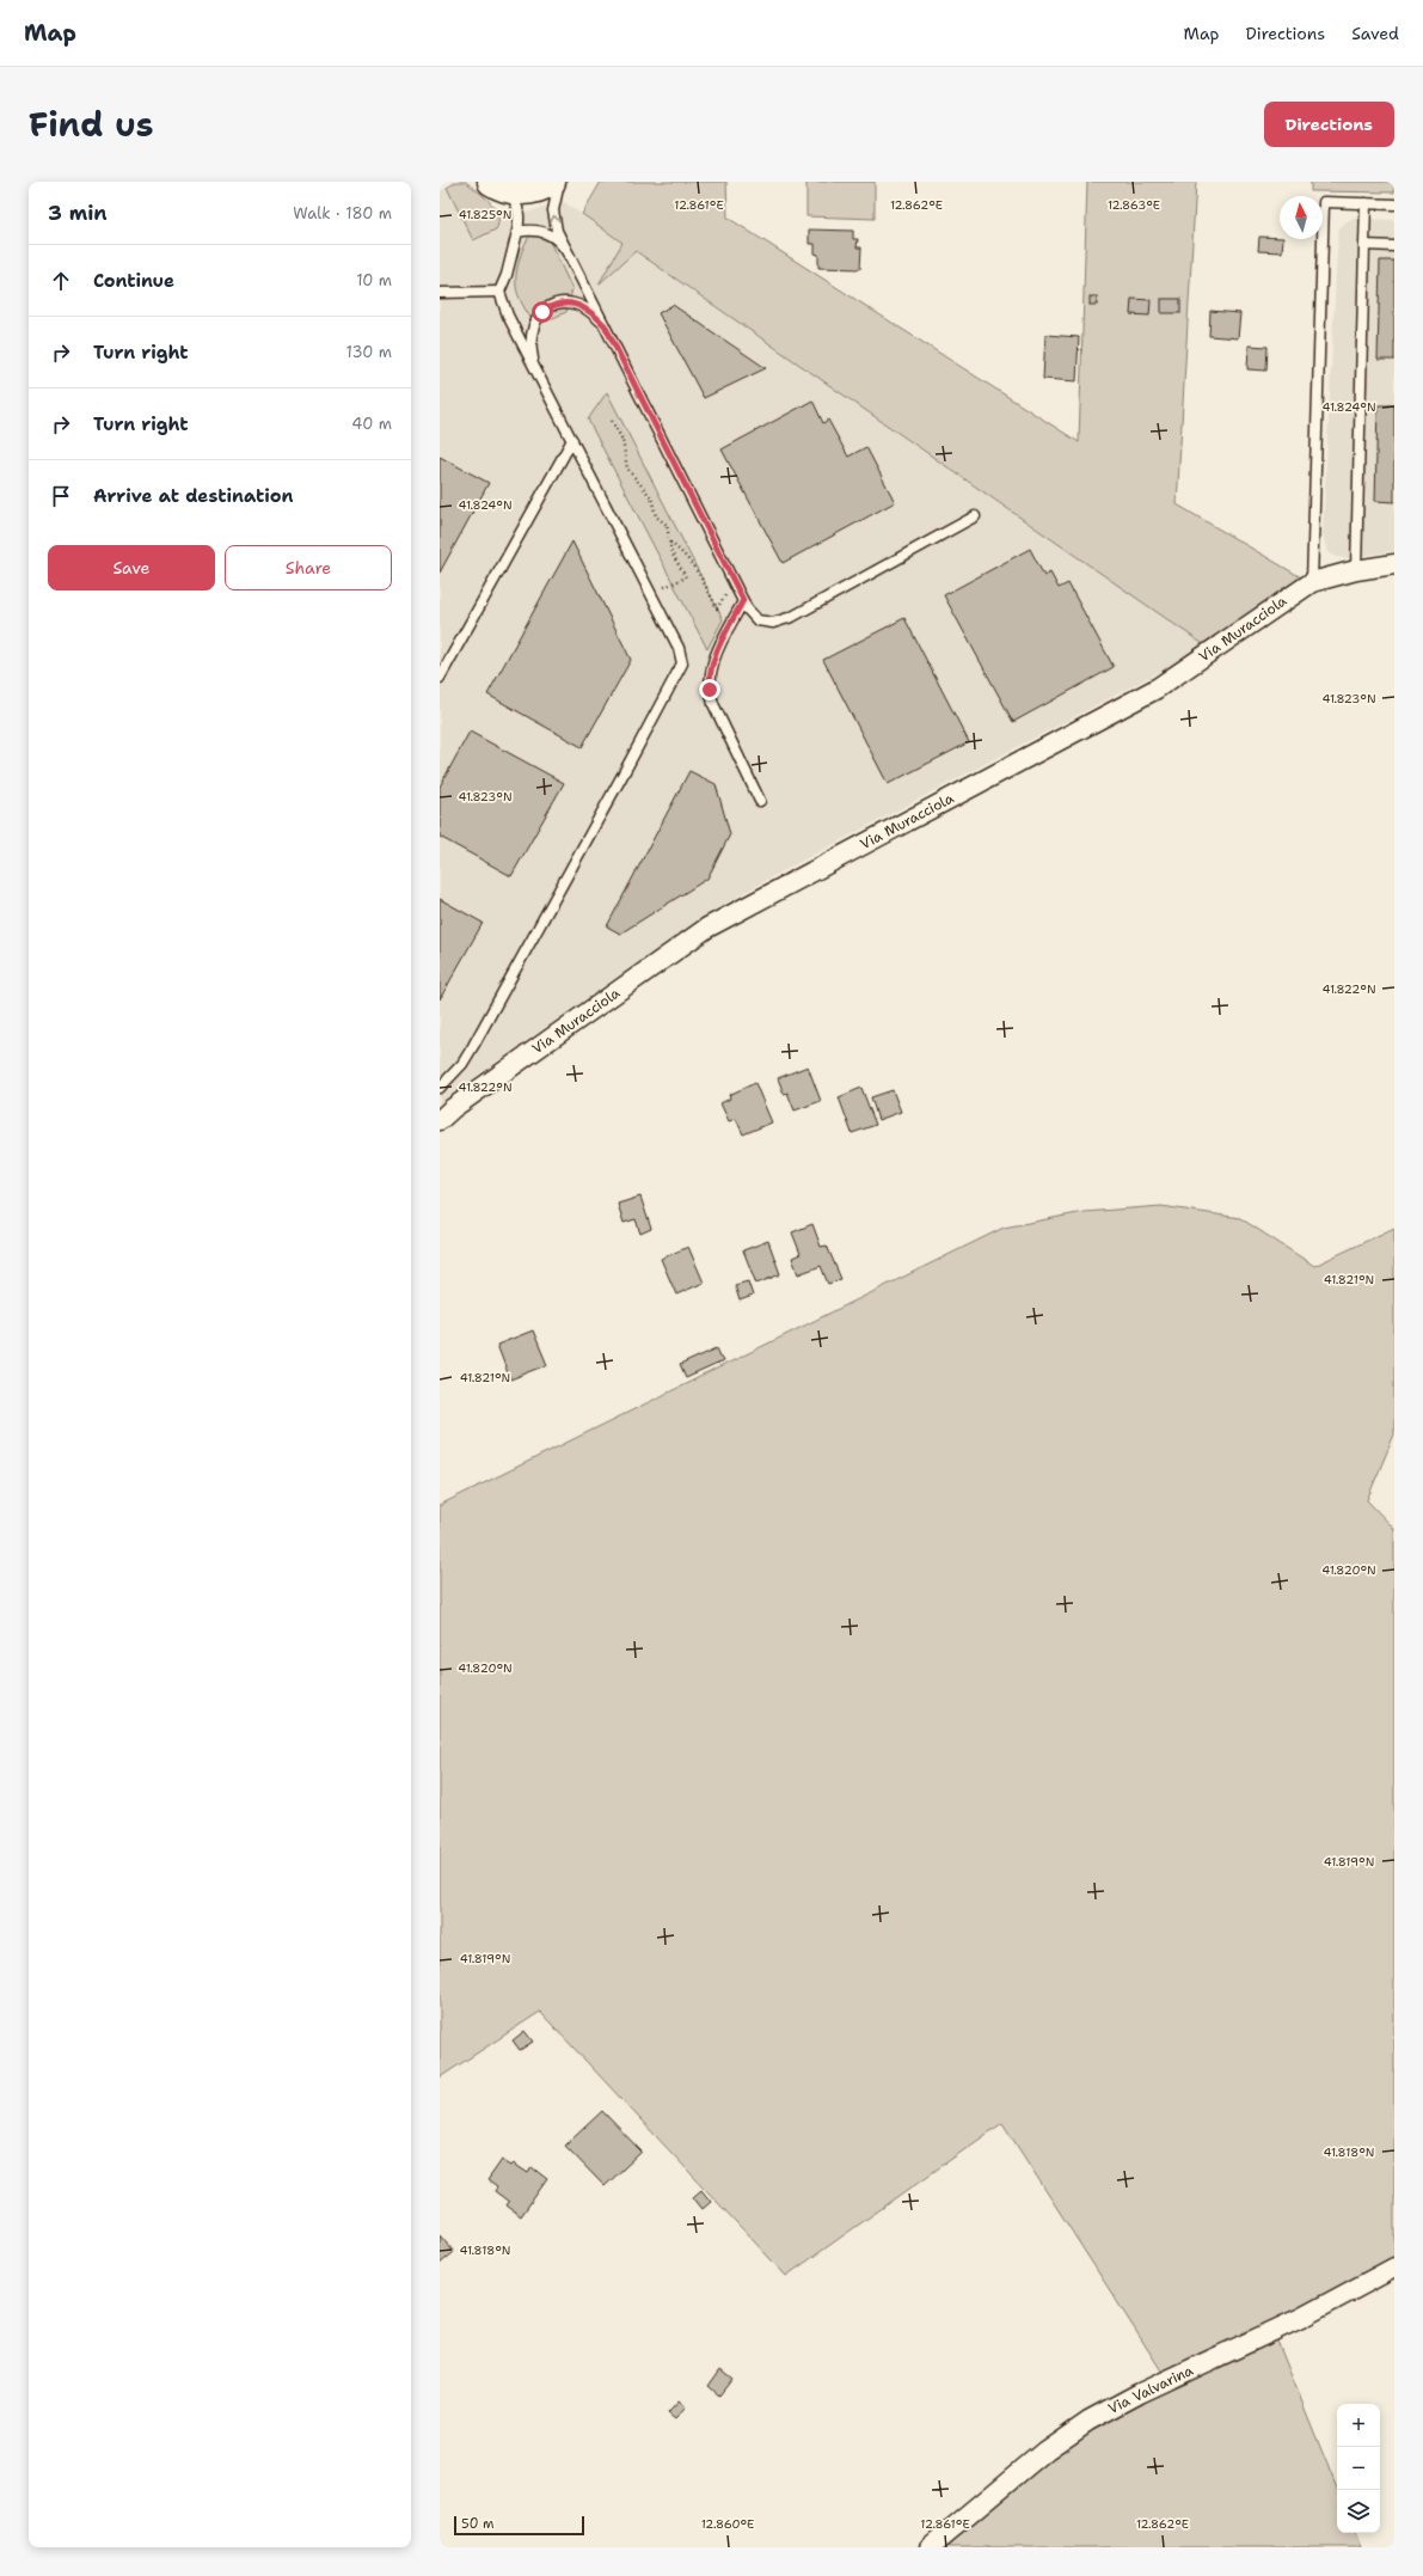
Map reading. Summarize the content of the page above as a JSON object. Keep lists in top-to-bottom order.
{
  "streets": {
    "street": ["Via Muracciola", "Via Valvarina"]
  },
  "scale_bar": "50 m",
  "north": "top",
  "page": {
    "header": "Map",
    "nav": ["Map", "Directions", "Saved"],
    "title": "Find us",
    "buttons": [
      "Directions",
      ["Save", "Share"]
    ],
    "heading": ["3 min", "Walk · 180 m"],
    "list": [
      ["Continue", "10 m"],
      ["Turn right", "130 m"],
      ["Turn right", "40 m"],
      "Arrive at destination"
    ],
    "map_buttons": ["+", "−"],
    "scale": "50 m"
  },
  "coordinates": [
    "12.861°E",
    "12.862°E",
    "12.863°E",
    "41.825°N",
    "41.824°N",
    "41.823°N",
    "41.822°N",
    "41.821°N",
    "41.820°N",
    "41.819°N",
    "41.818°N",
    "12.860°E"
  ]
}
